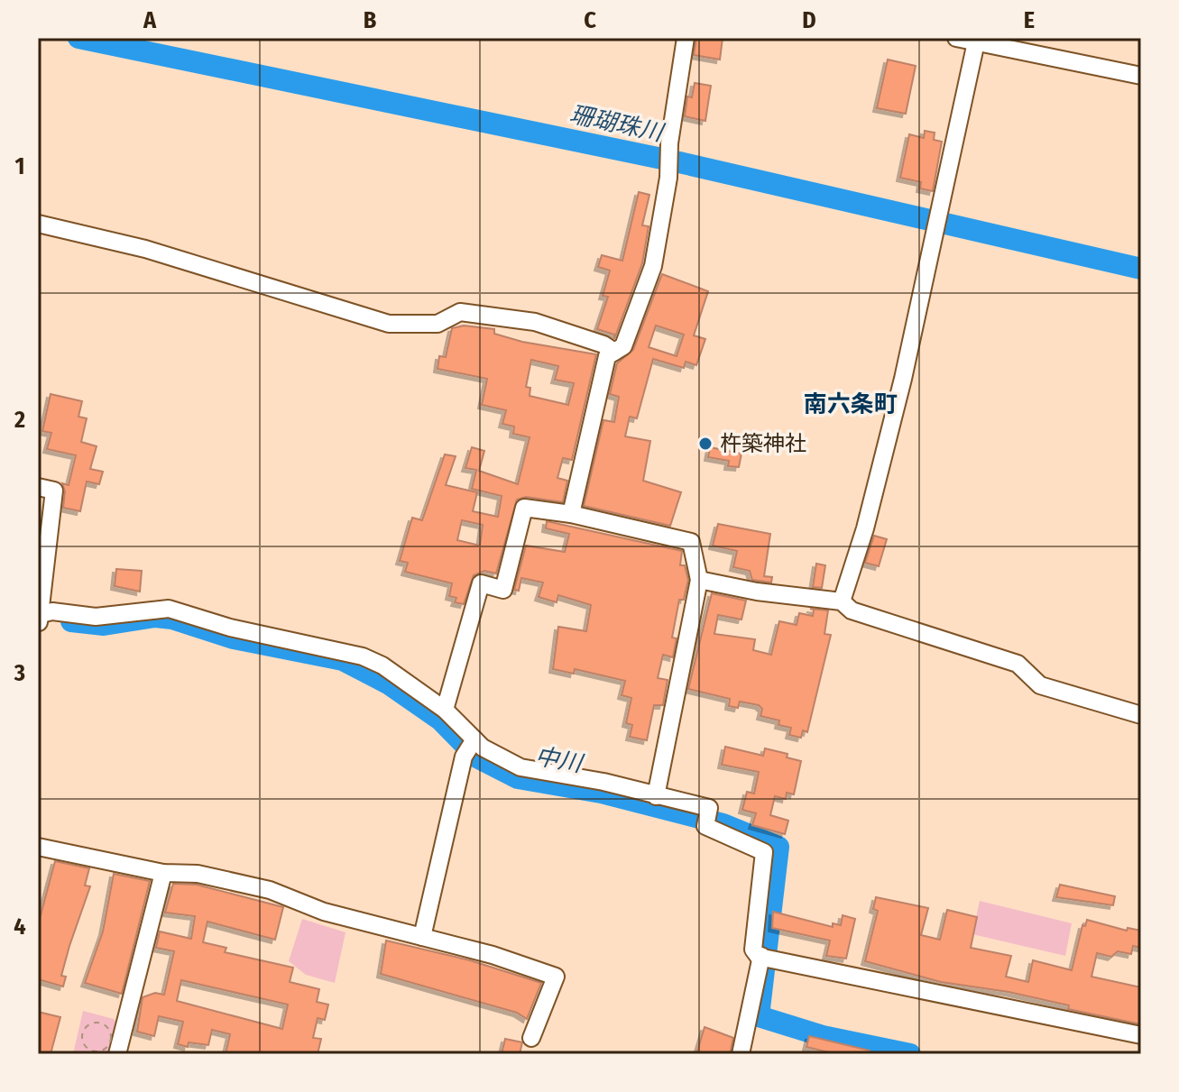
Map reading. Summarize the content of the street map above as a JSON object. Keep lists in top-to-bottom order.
{
  "districts": ["南六条町"],
  "water": ["珊瑚珠川", "中川"],
  "places": ["杵築神社"],
  "grid": {
    "columns": [
      "A",
      "B",
      "C",
      "D",
      "E"
    ],
    "rows": [
      "1",
      "2",
      "3",
      "4"
    ]
  }
}
